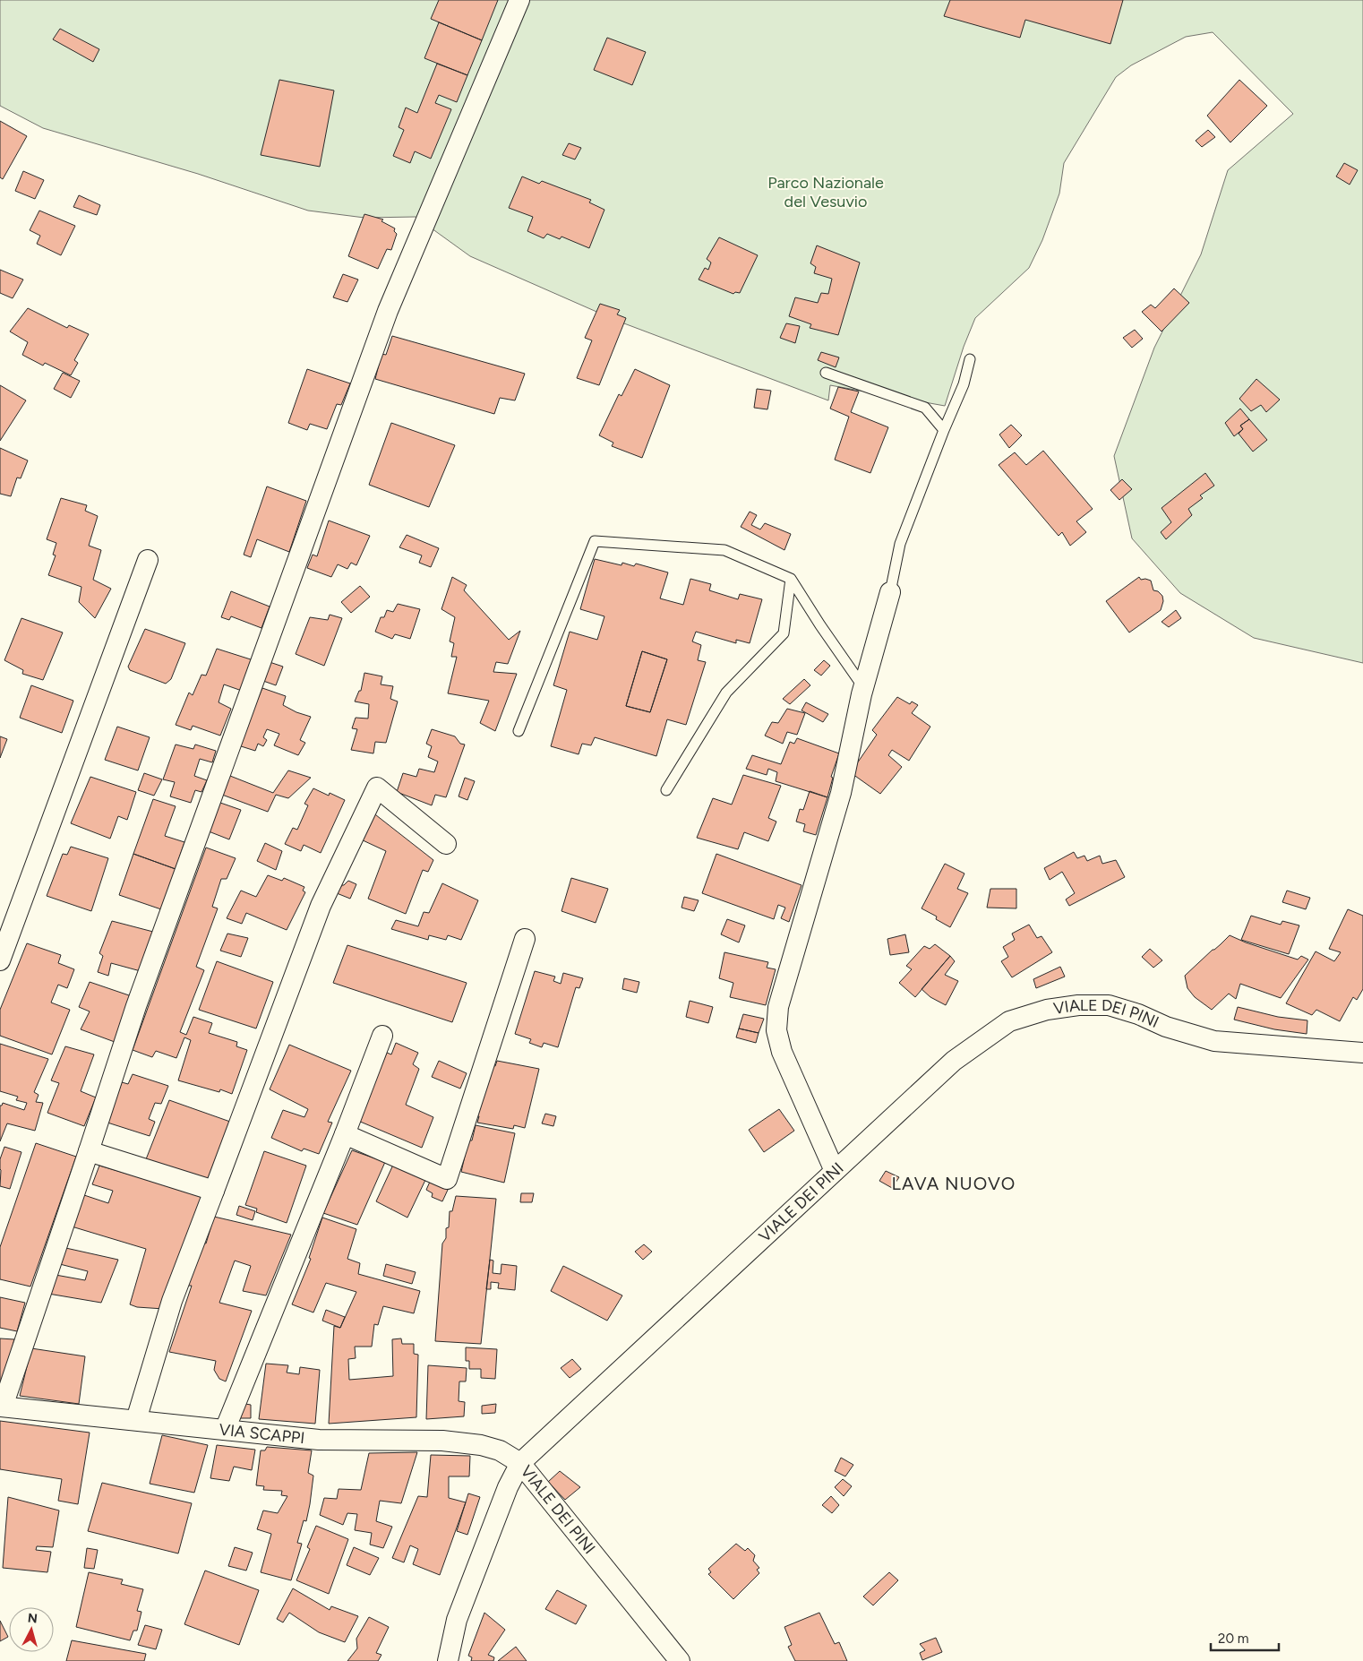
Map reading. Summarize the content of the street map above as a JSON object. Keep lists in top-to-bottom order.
{
  "streets": {
    "street": ["VIALE DEI PINI", "VIA SCAPPI"]
  },
  "crossings": [
    ["VIALE DEI PINI", "VIA SCAPPI"]
  ],
  "districts": ["LAVA NUOVO"],
  "parks": ["Parco Nazionale del Vesuvio"],
  "scale_bar": "20 m",
  "north": "top"
}
